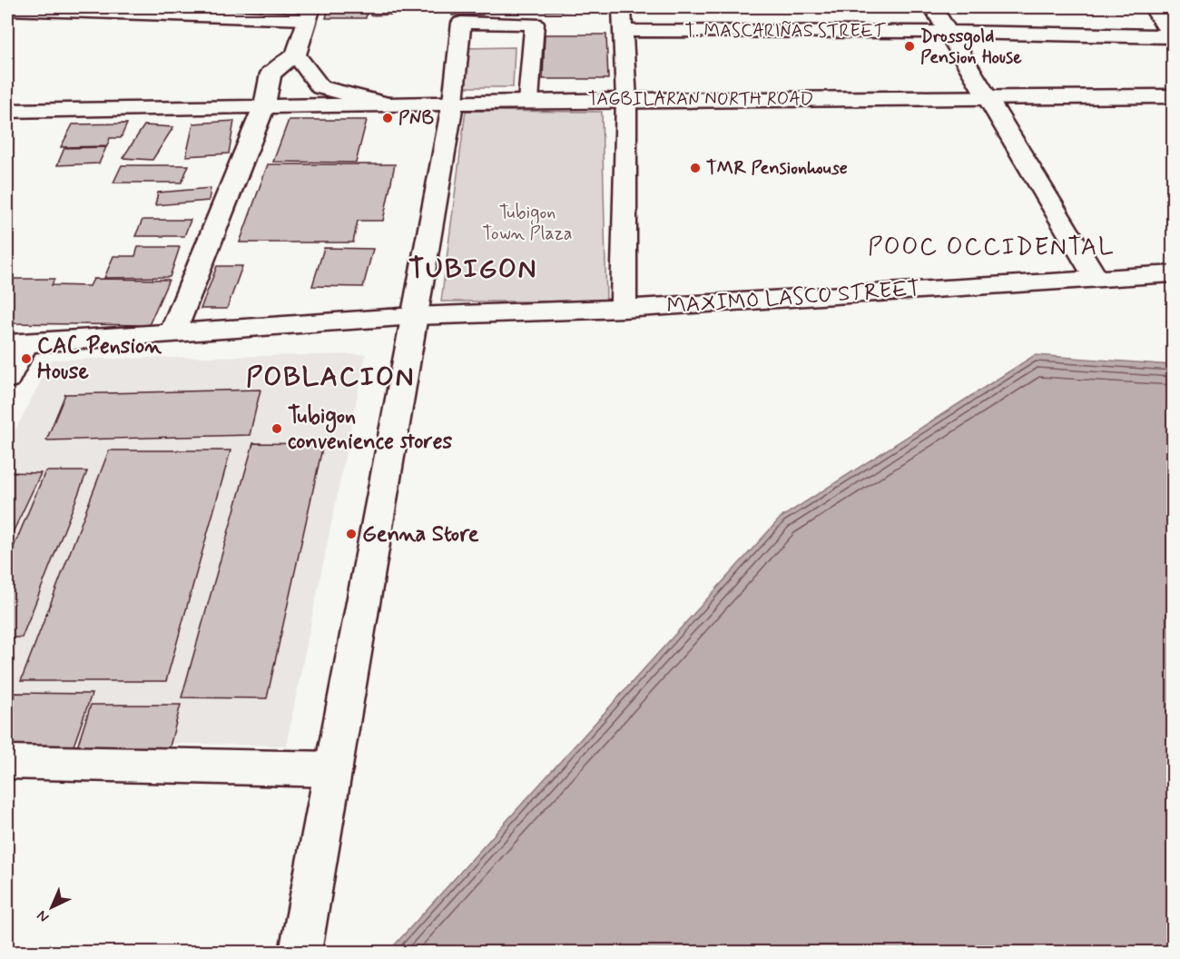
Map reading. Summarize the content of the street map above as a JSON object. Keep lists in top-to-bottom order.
{
  "streets": {
    "street": ["T. MASCARIÑAS STREET", "TAGBILARAN NORTH ROAD", "MAXIMO LASCO STREET"]
  },
  "districts": ["POOC OCCIDENTAL", "TUBIGON", "POBLACION"],
  "parks": ["Tubigon Town Plaza"],
  "places": [
    "Drossgold Pension House",
    "PNB",
    "TMR Pensionhouse",
    "CAC Pension House",
    "Tubigon convenience stores",
    "Genna Store"
  ],
  "north": "bottom left"
}
